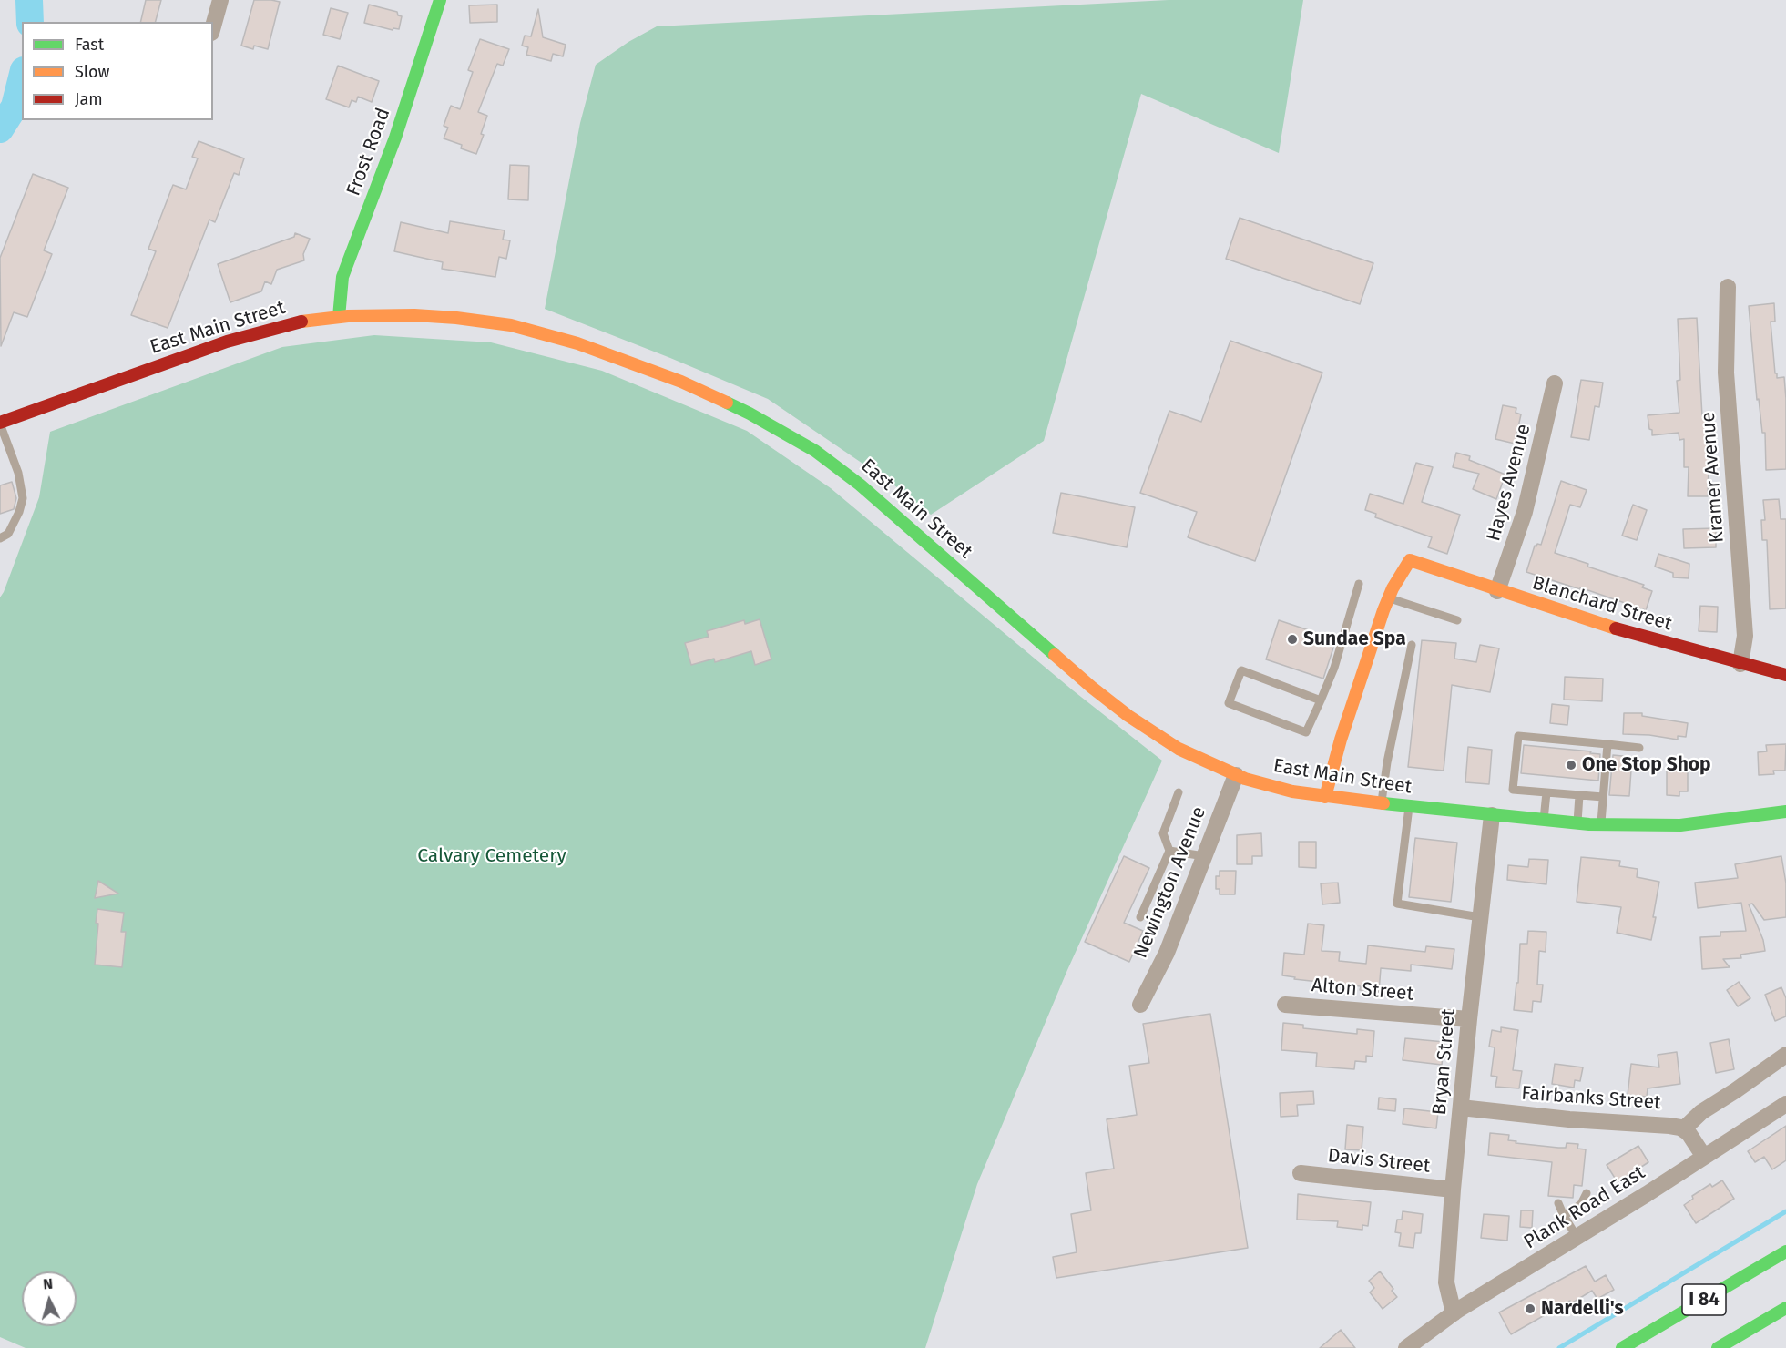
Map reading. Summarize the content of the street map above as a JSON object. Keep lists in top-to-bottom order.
{
  "streets": {
    "main road": [
      "Frost Road",
      "East Main Street",
      "Blanchard Street",
      "I 84"
    ],
    "street": [
      "Kramer Avenue",
      "Hayes Avenue",
      "Newington Avenue",
      "Alton Street",
      "Bryan Street",
      "Fairbanks Street",
      "Davis Street",
      "Plank Road East"
    ]
  },
  "crossings": [
    ["Frost Road", "East Main Street"],
    ["East Main Street", "Newington Avenue"],
    ["East Main Street", "Bryan Street"],
    ["Kramer Avenue", "Blanchard Street"],
    ["Hayes Avenue", "Blanchard Street"],
    ["Alton Street", "Bryan Street"],
    ["Bryan Street", "Fairbanks Street"],
    ["Bryan Street", "Davis Street"],
    ["Bryan Street", "Plank Road East"],
    ["Fairbanks Street", "Plank Road East"]
  ],
  "parks": ["Calvary Cemetery"],
  "places": ["Sundae Spa", "One Stop Shop", "Nardelli's"],
  "legend": ["Fast", "Slow", "Jam"],
  "north": "top"
}
